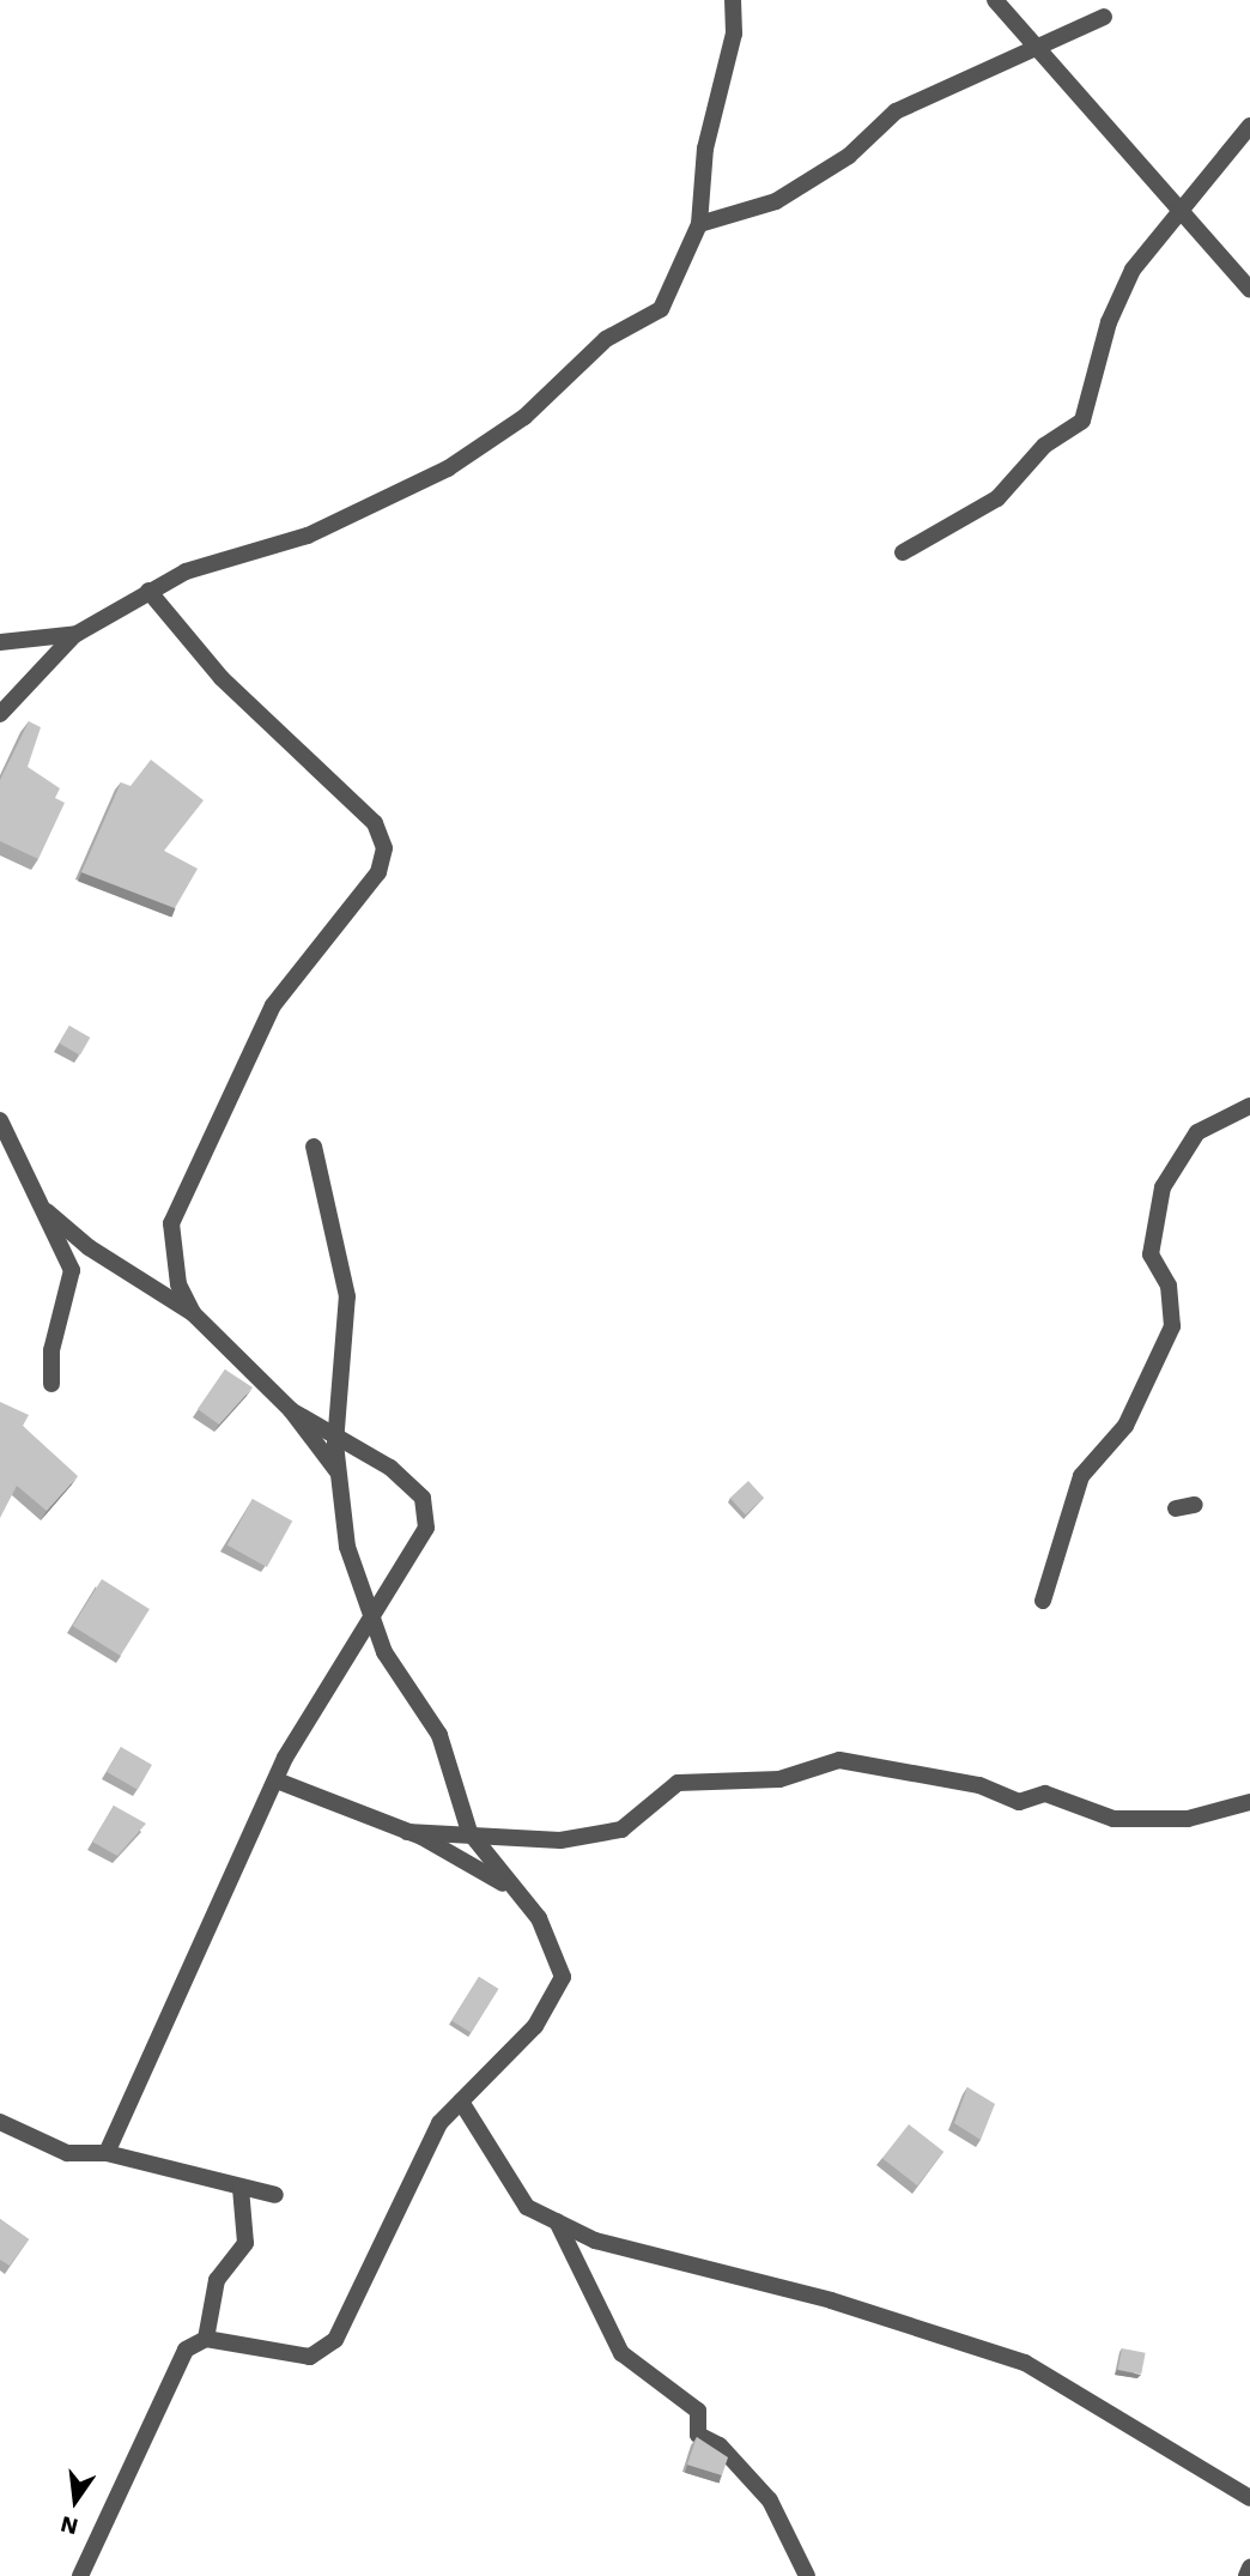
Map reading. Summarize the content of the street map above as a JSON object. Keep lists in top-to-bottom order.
{
  "north": "bottom"
}
